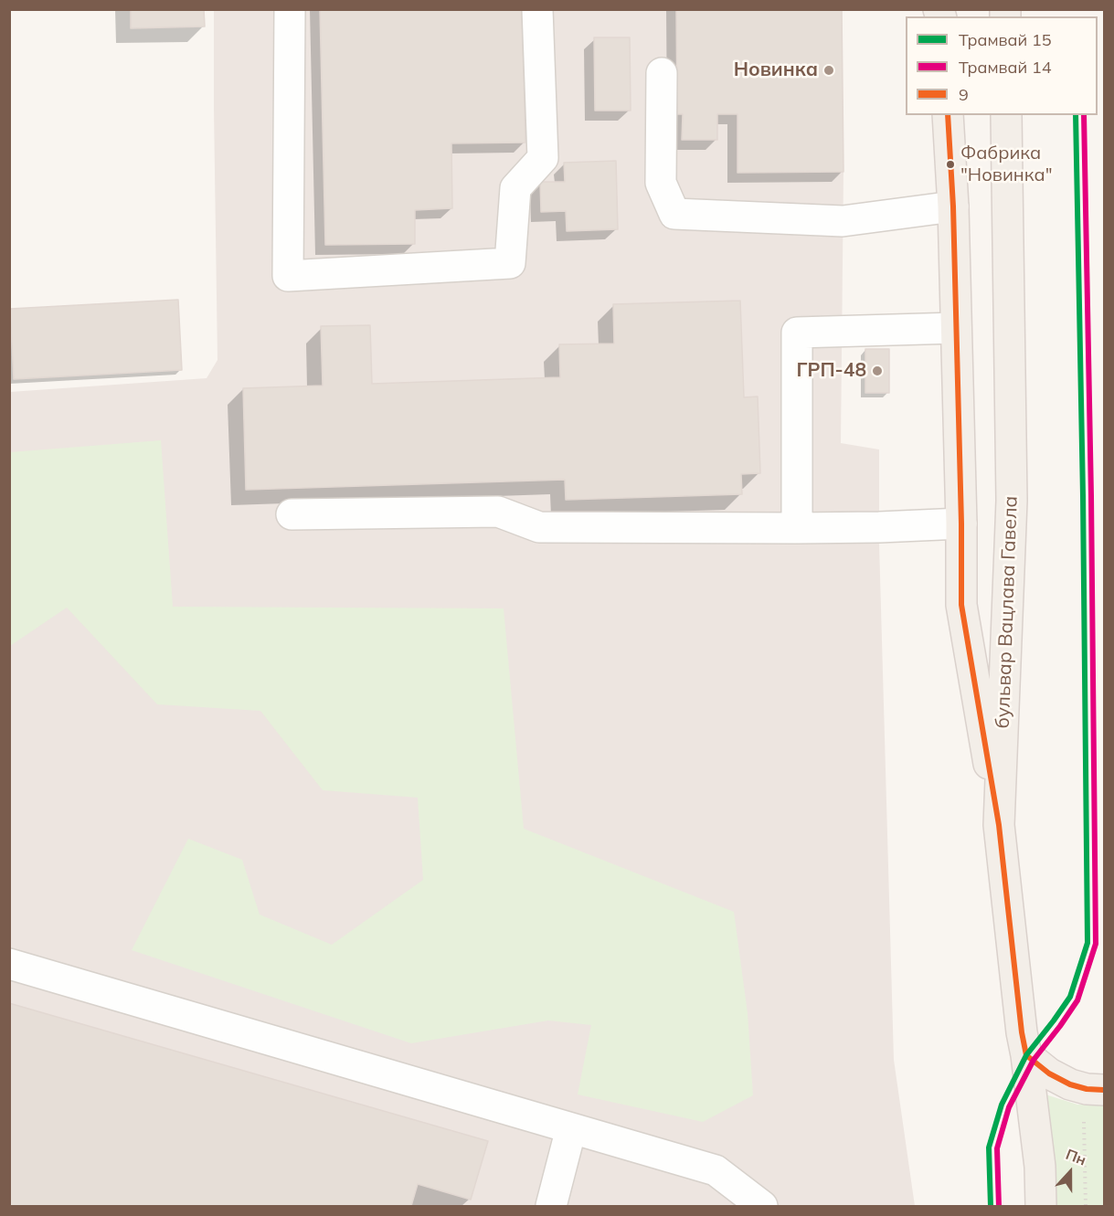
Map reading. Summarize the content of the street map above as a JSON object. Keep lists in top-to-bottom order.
{
  "streets": {
    "main road": ["бульвар Вацлава Гавела"]
  },
  "places": ["Новинка", "Фабрика \"Новинка\"", "ГРП-48"],
  "lines": ["tram line 15", "tram line 14", "transit line 9"],
  "legend": ["Трамвай 15", "Трамвай 14", "9"],
  "north": "top"
}
